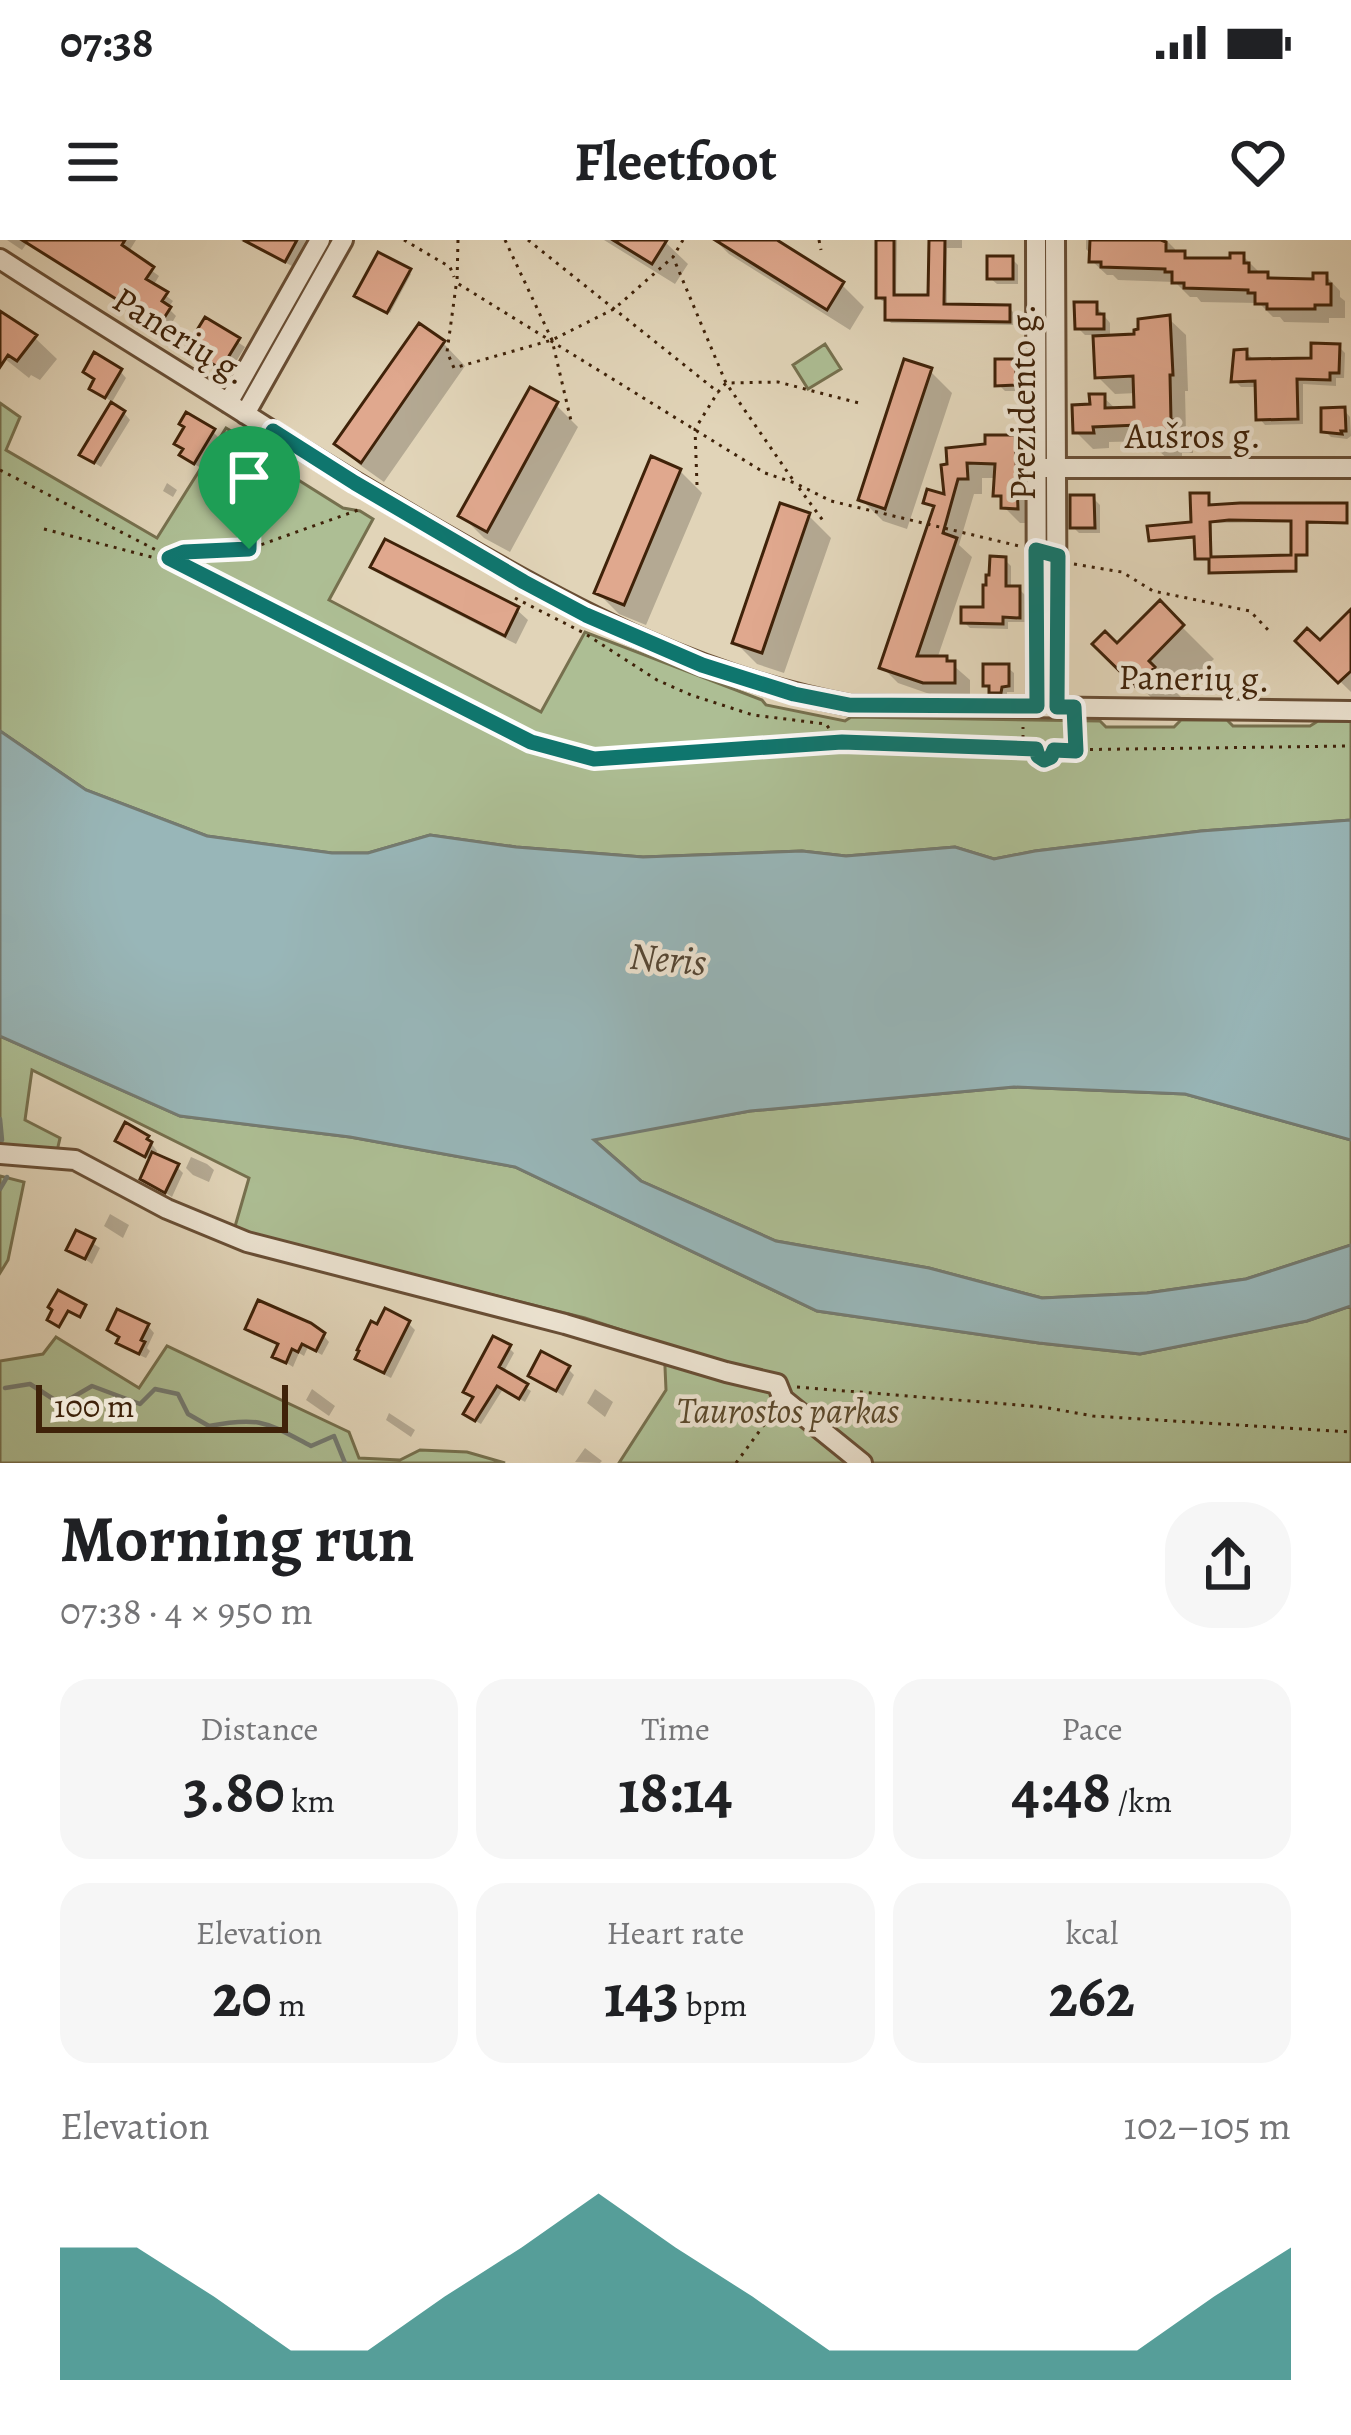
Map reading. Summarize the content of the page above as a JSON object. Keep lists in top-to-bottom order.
{
  "streets": {
    "street": ["Panerių g.", "Prezidento g.", "Aušros g."]
  },
  "crossings": [
    ["Panerių g.", "Prezidento g."],
    ["Prezidento g.", "Aušros g."]
  ],
  "water": ["Neris"],
  "parks": ["Taurostos parkas"],
  "scale_bar": "100 m",
  "page": {
    "status": "07:38",
    "header": "Fleetfoot",
    "scale": "100 m",
    "heading": ["Morning run", "07:38 · 4 × 950 m"],
    "stats": [
      ["Distance", "3.80 km"],
      ["Time", "18:14"],
      ["Pace", "4:48 /km"],
      ["Elevation", "20 m"],
      ["Heart rate", "143 bpm"],
      ["kcal", "262"]
    ],
    "chart": ["Elevation", "102–105 m"]
  }
}
